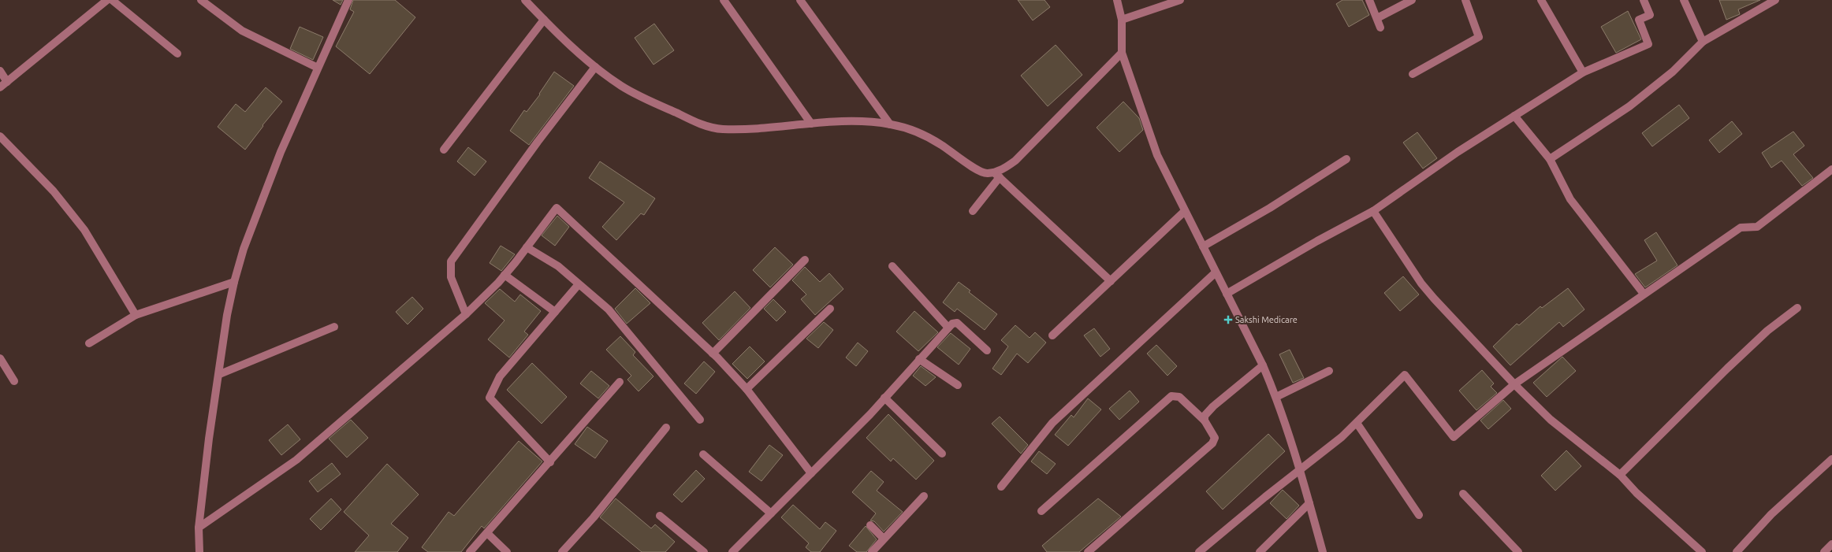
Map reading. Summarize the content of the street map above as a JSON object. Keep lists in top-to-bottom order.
{
  "places": {
    "health": ["Sakshi Medicare"]
  }
}
